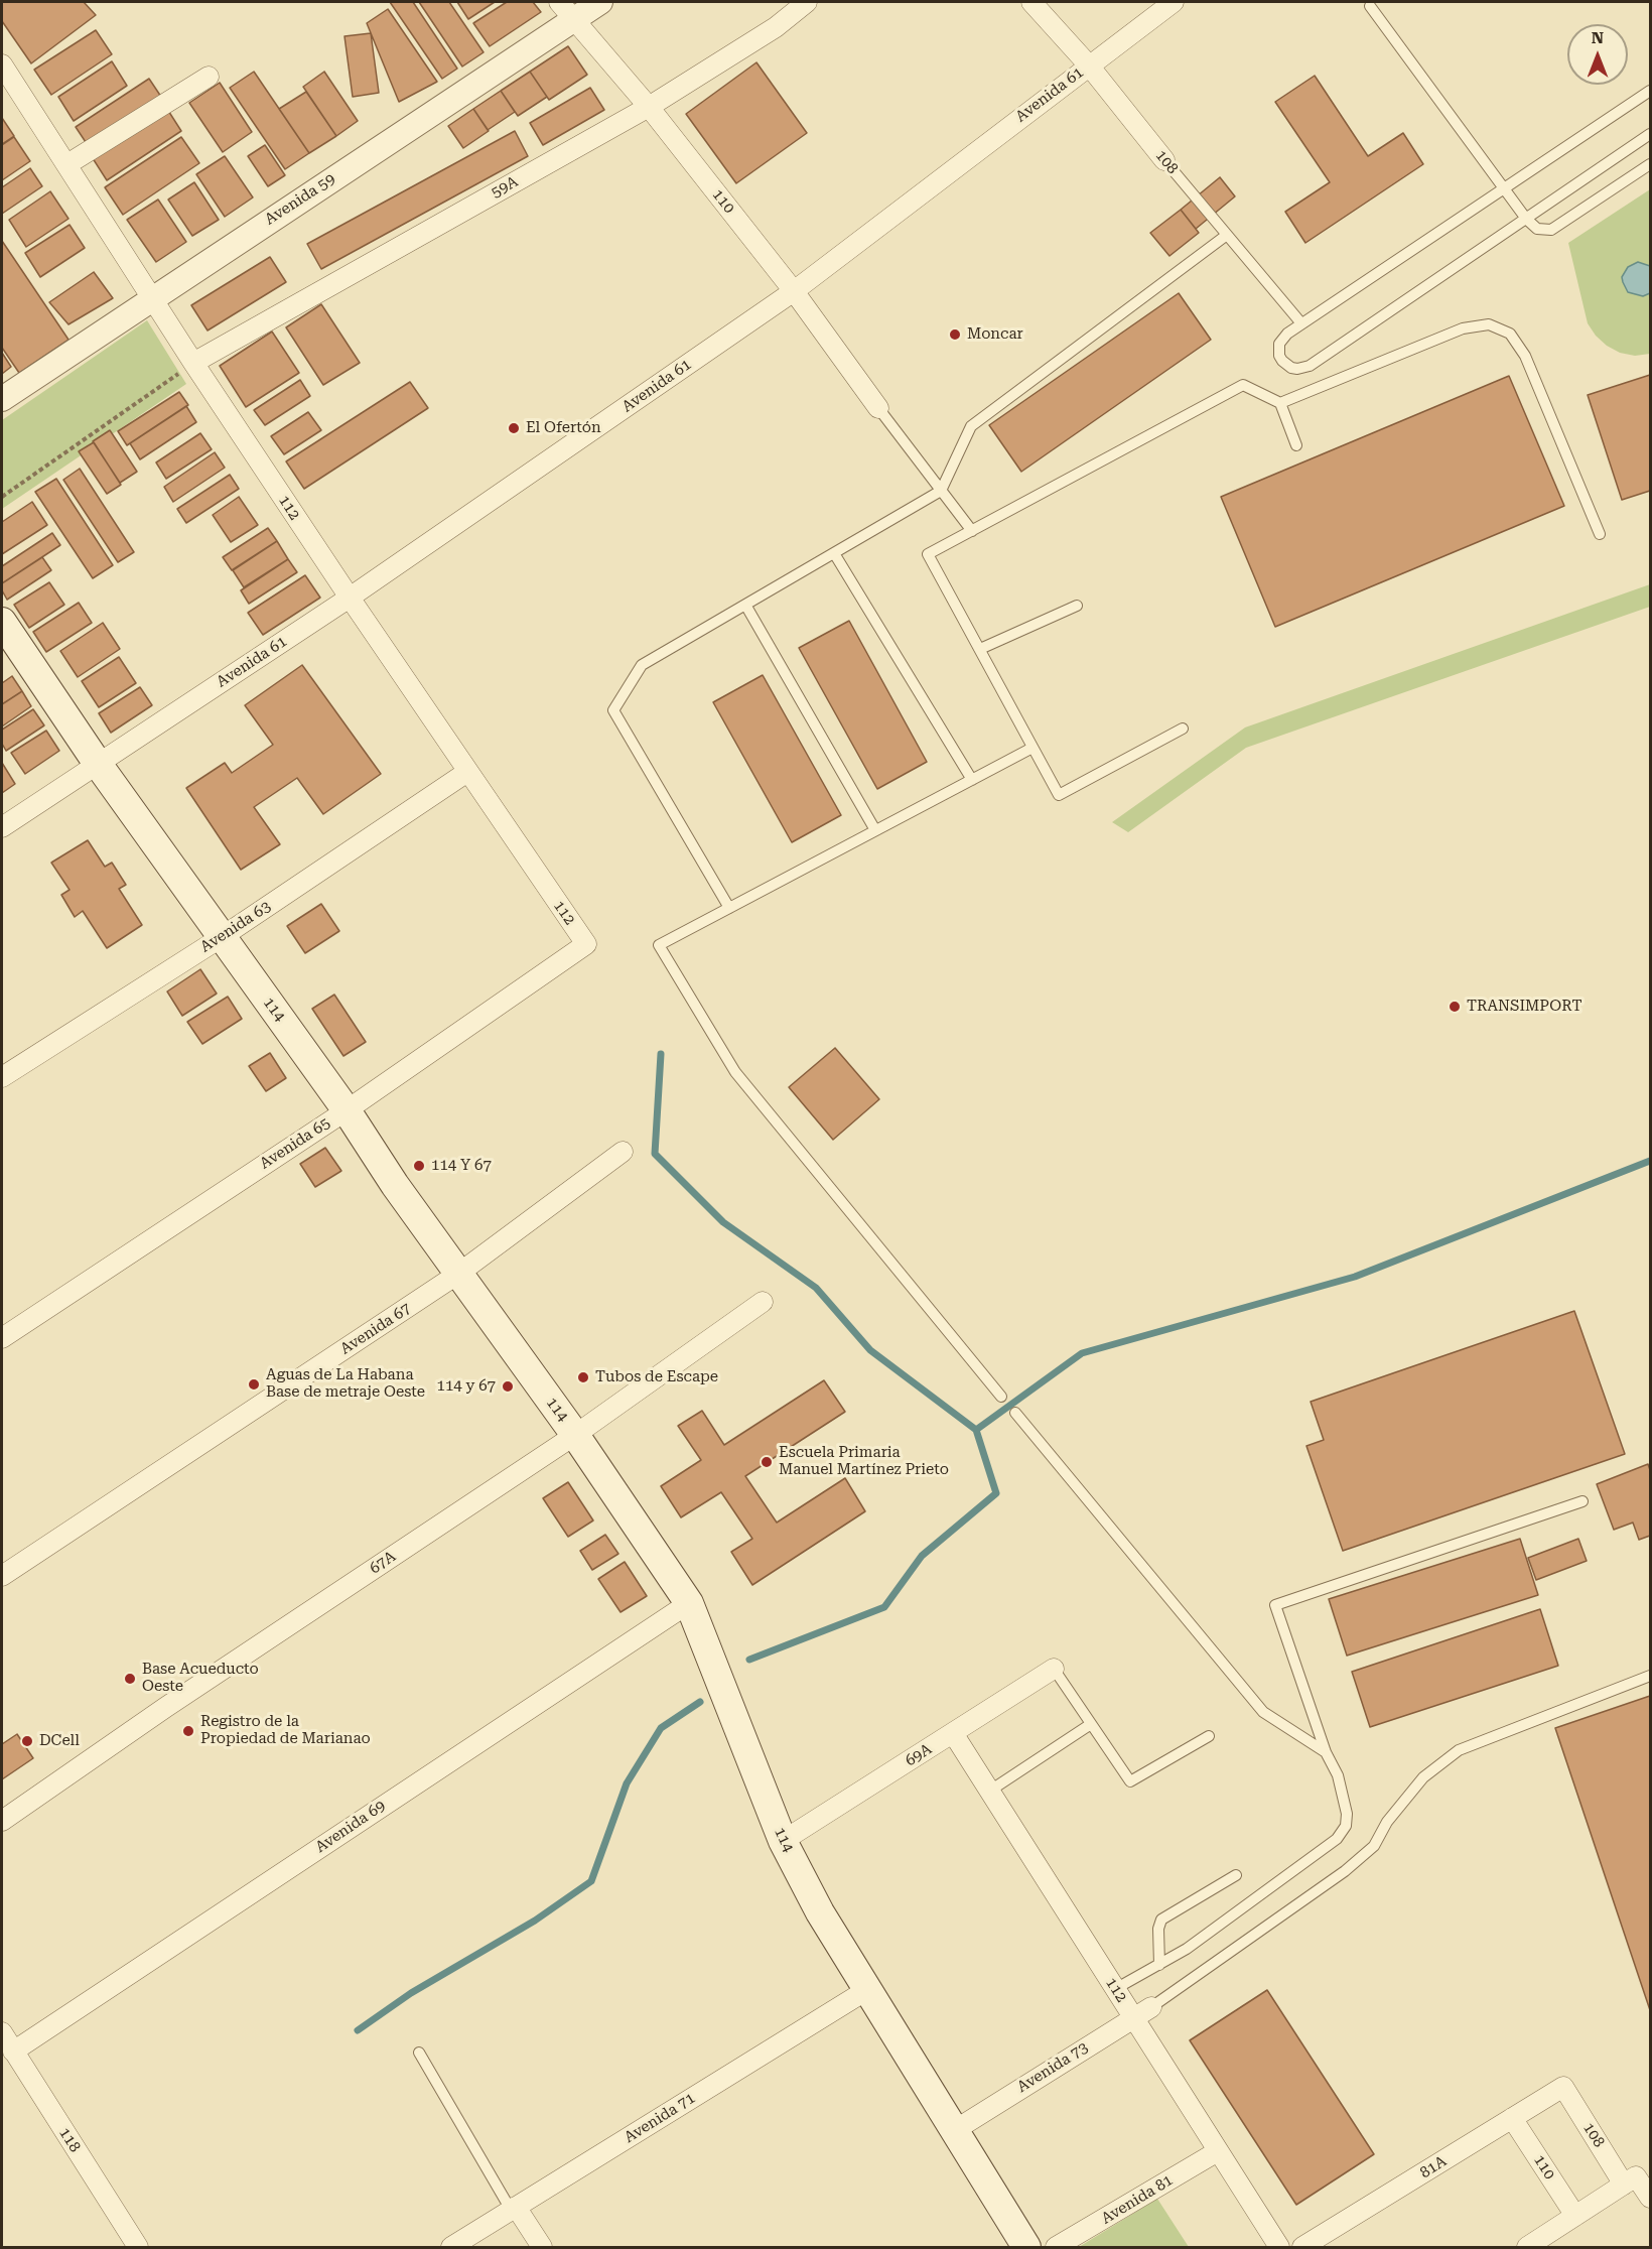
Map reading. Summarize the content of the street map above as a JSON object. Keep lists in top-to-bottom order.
{
  "streets": {
    "main road": ["114"],
    "street": [
      "Avenida 61",
      "108",
      "59A",
      "Avenida 59",
      "110",
      "112",
      "Avenida 63",
      "Avenida 65",
      "Avenida 67",
      "67A",
      "69A",
      "Avenida 69",
      "Avenida 73",
      "Avenida 71",
      "118",
      "81A",
      "Avenida 81"
    ]
  },
  "crossings": [
    ["Avenida 61", "108"],
    ["Avenida 61", "110"],
    ["Avenida 61", "112"],
    ["Avenida 61", "114"],
    ["108", "81A"],
    ["59A", "110"],
    ["59A", "112"],
    ["Avenida 59", "110"],
    ["Avenida 59", "112"],
    ["110", "81A"],
    ["112", "Avenida 63"],
    ["112", "Avenida 65"],
    ["112", "69A"],
    ["112", "Avenida 73"],
    ["112", "Avenida 81"],
    ["Avenida 63", "114"],
    ["114", "Avenida 65"],
    ["114", "Avenida 67"],
    ["114", "67A"],
    ["114", "69A"],
    ["114", "Avenida 69"],
    ["114", "Avenida 73"],
    ["114", "Avenida 71"],
    ["Avenida 69", "118"]
  ],
  "places": [
    "Moncar",
    "El Ofertón",
    "TRANSIMPORT",
    "114 Y 67",
    "Tubos de Escape",
    "Aguas de La Habana Base de metraje Oeste",
    "114 y 67",
    "Escuela Primaria Manuel Martínez Prieto",
    "Base Acueducto Oeste",
    "Registro de la Propiedad de Marianao",
    "DCell"
  ],
  "north": "top"
}
